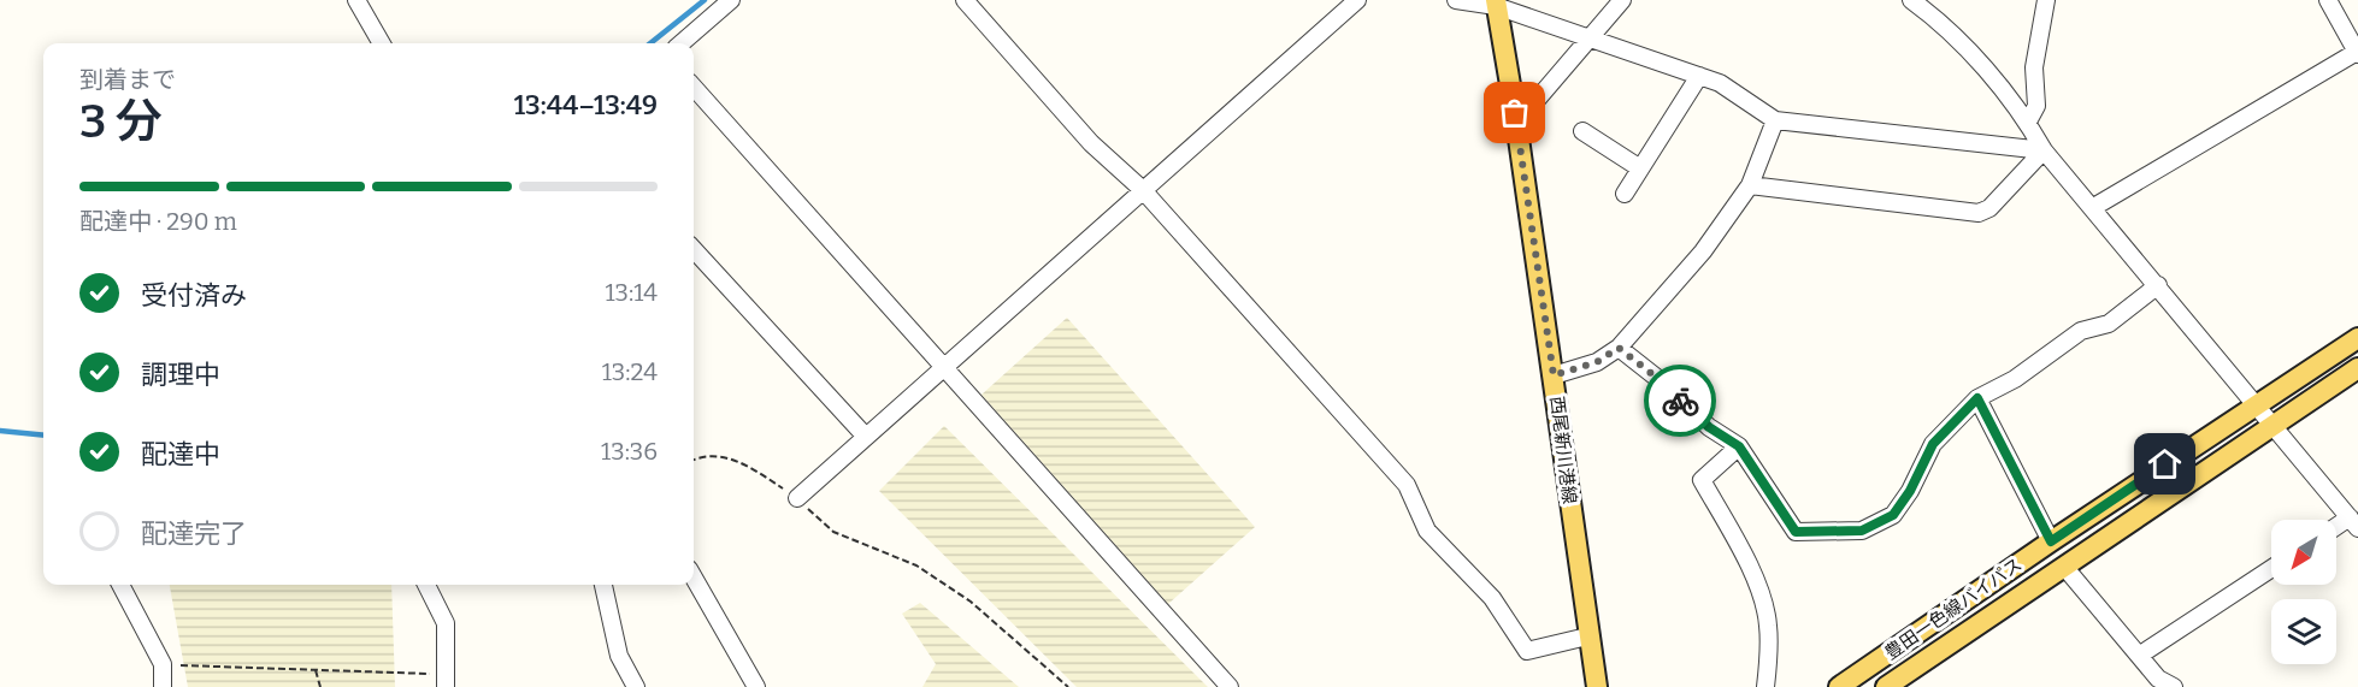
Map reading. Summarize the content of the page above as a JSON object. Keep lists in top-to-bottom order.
{
  "streets": {
    "main road": ["西尾新川港線", "豊田一色線バイパス"]
  },
  "north": "bottom left",
  "page": {
    "heading": ["3 分", "到着まで", "13:44–13:49"],
    "bar": "配達中 · 290 m",
    "list": [
      ["受付済み", "13:14"],
      ["調理中", "13:24"],
      ["配達中", "13:36"],
      "配達完了"
    ]
  }
}
